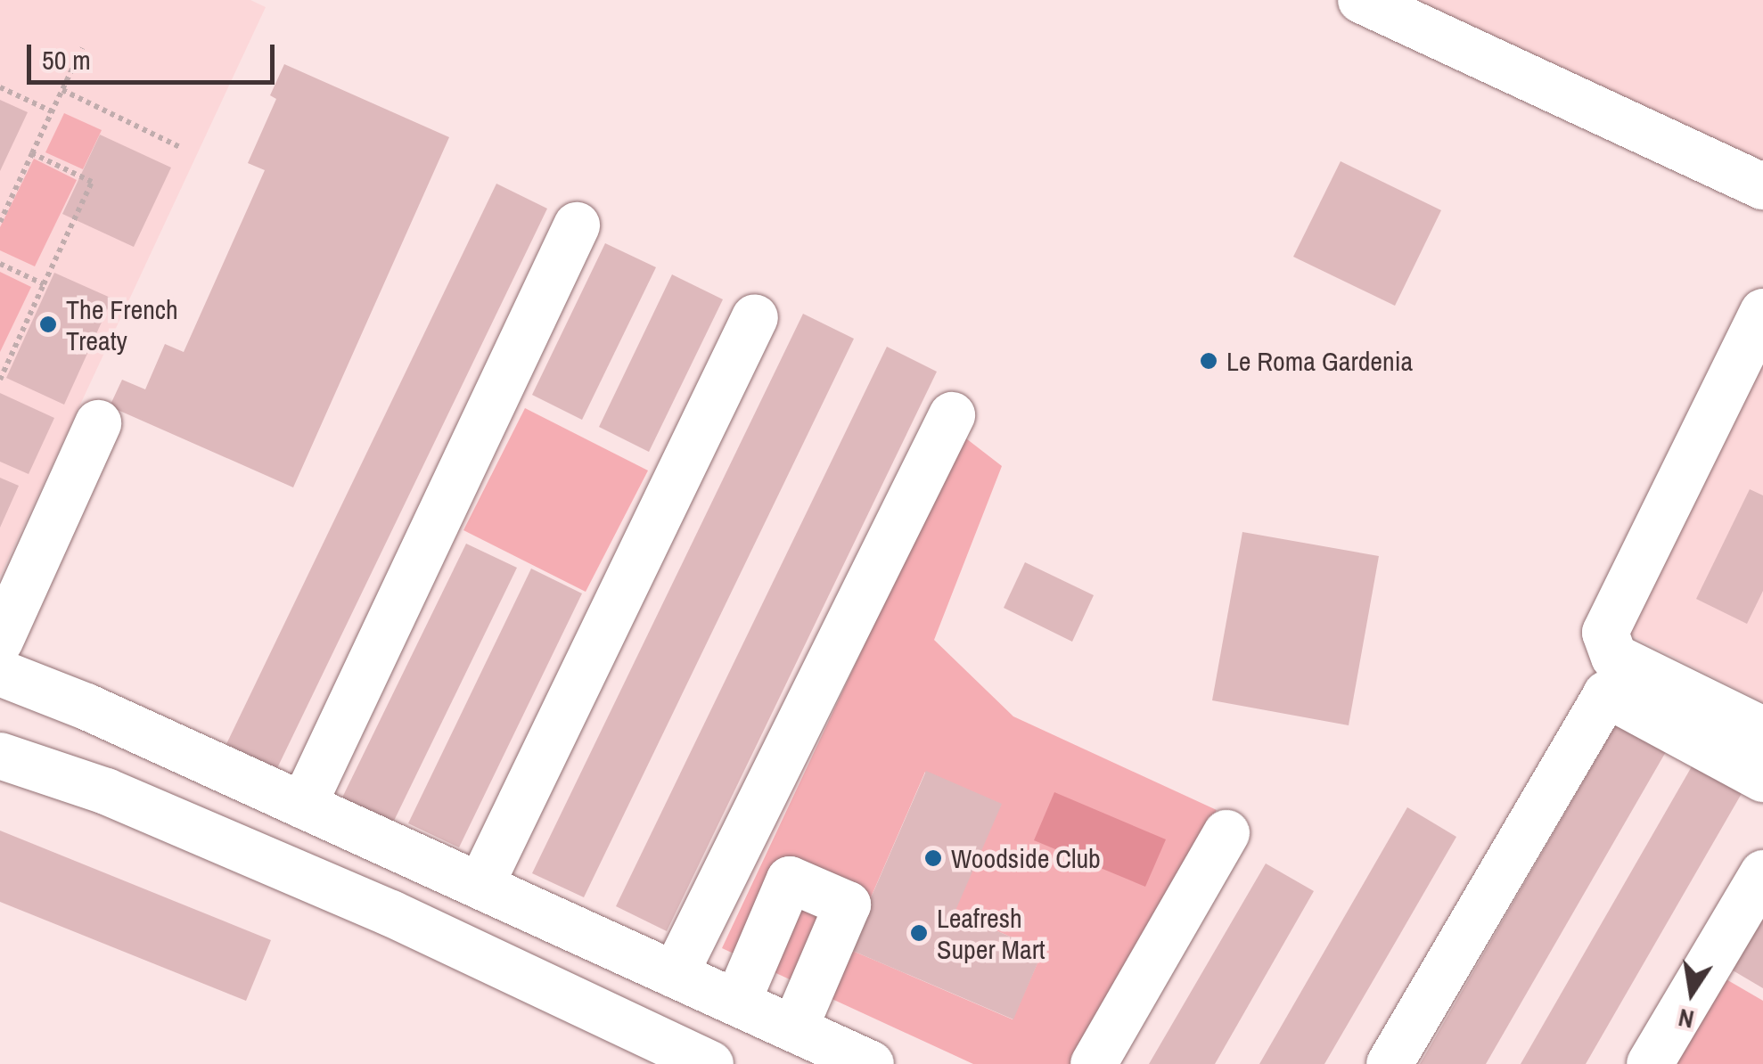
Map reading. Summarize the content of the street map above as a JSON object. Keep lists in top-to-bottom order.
{
  "places": [
    "The French Treaty",
    "Le Roma Gardenia",
    "Woodside Club",
    "Leafresh Super Mart"
  ],
  "scale_bar": "50 m",
  "north": "bottom"
}
